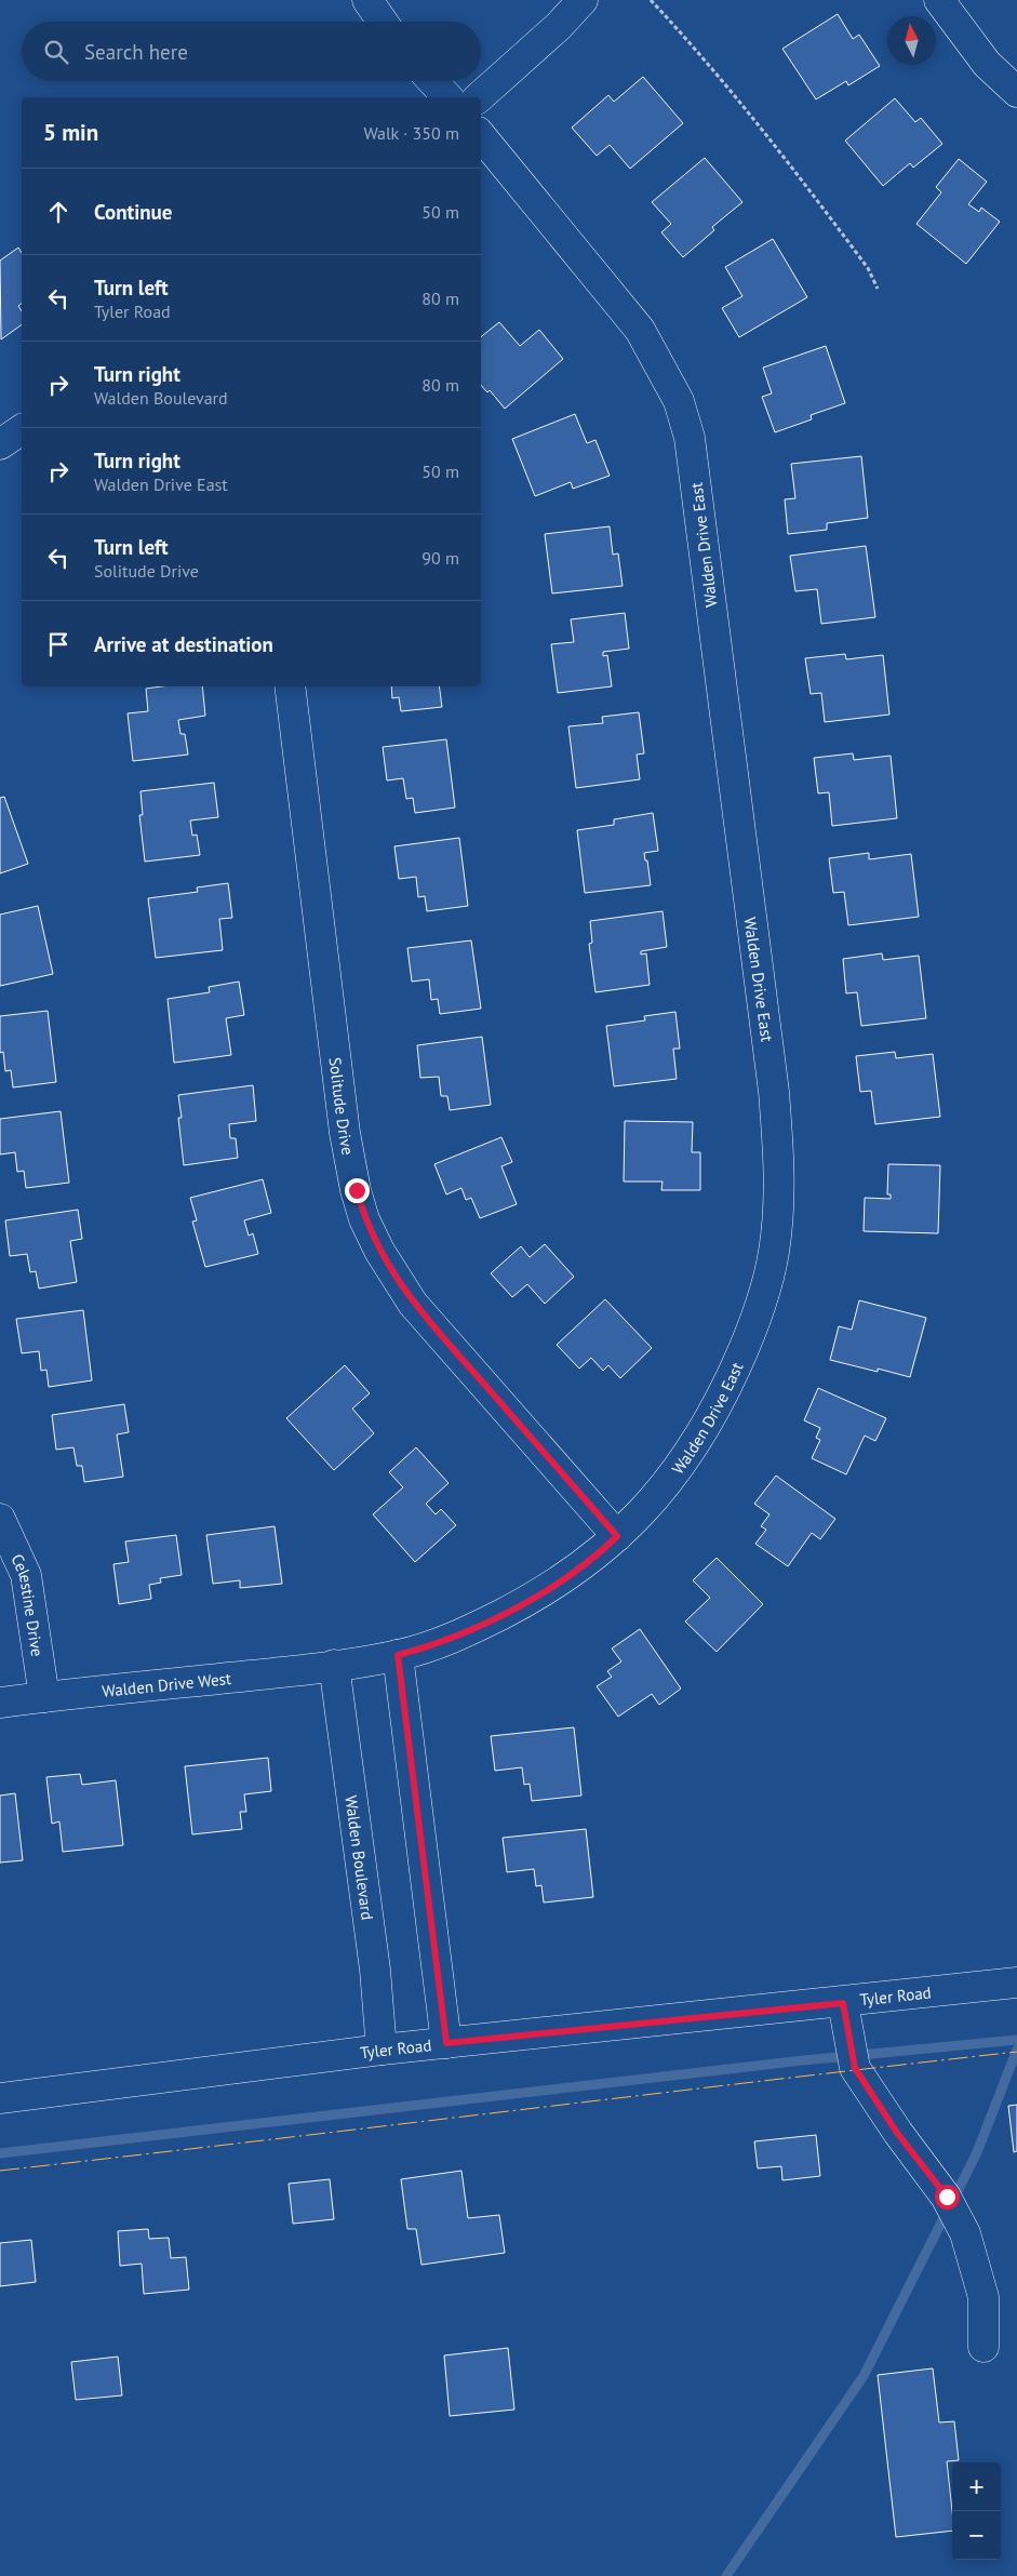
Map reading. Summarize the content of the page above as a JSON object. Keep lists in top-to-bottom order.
{
  "streets": {
    "street": [
      "Walden Drive East",
      "Solitude Drive",
      "Celestine Drive",
      "Walden Drive West",
      "Walden Boulevard",
      "Tyler Road"
    ]
  },
  "crossings": [
    ["Walden Drive East", "Solitude Drive"],
    ["Walden Drive East", "Walden Drive West"],
    ["Walden Drive East", "Walden Boulevard"],
    ["Celestine Drive", "Walden Drive West"],
    ["Walden Drive West", "Walden Boulevard"],
    ["Walden Boulevard", "Tyler Road"]
  ],
  "north": "top",
  "page": {
    "search": "Search here",
    "heading": ["5 min", "Walk · 350 m"],
    "list": [
      ["Continue", "50 m"],
      ["Turn left", "Tyler Road", "80 m"],
      ["Turn right", "Walden Boulevard", "80 m"],
      ["Turn right", "Walden Drive East", "50 m"],
      ["Turn left", "Solitude Drive", "90 m"],
      "Arrive at destination"
    ],
    "map_buttons": ["+", "−"]
  }
}
